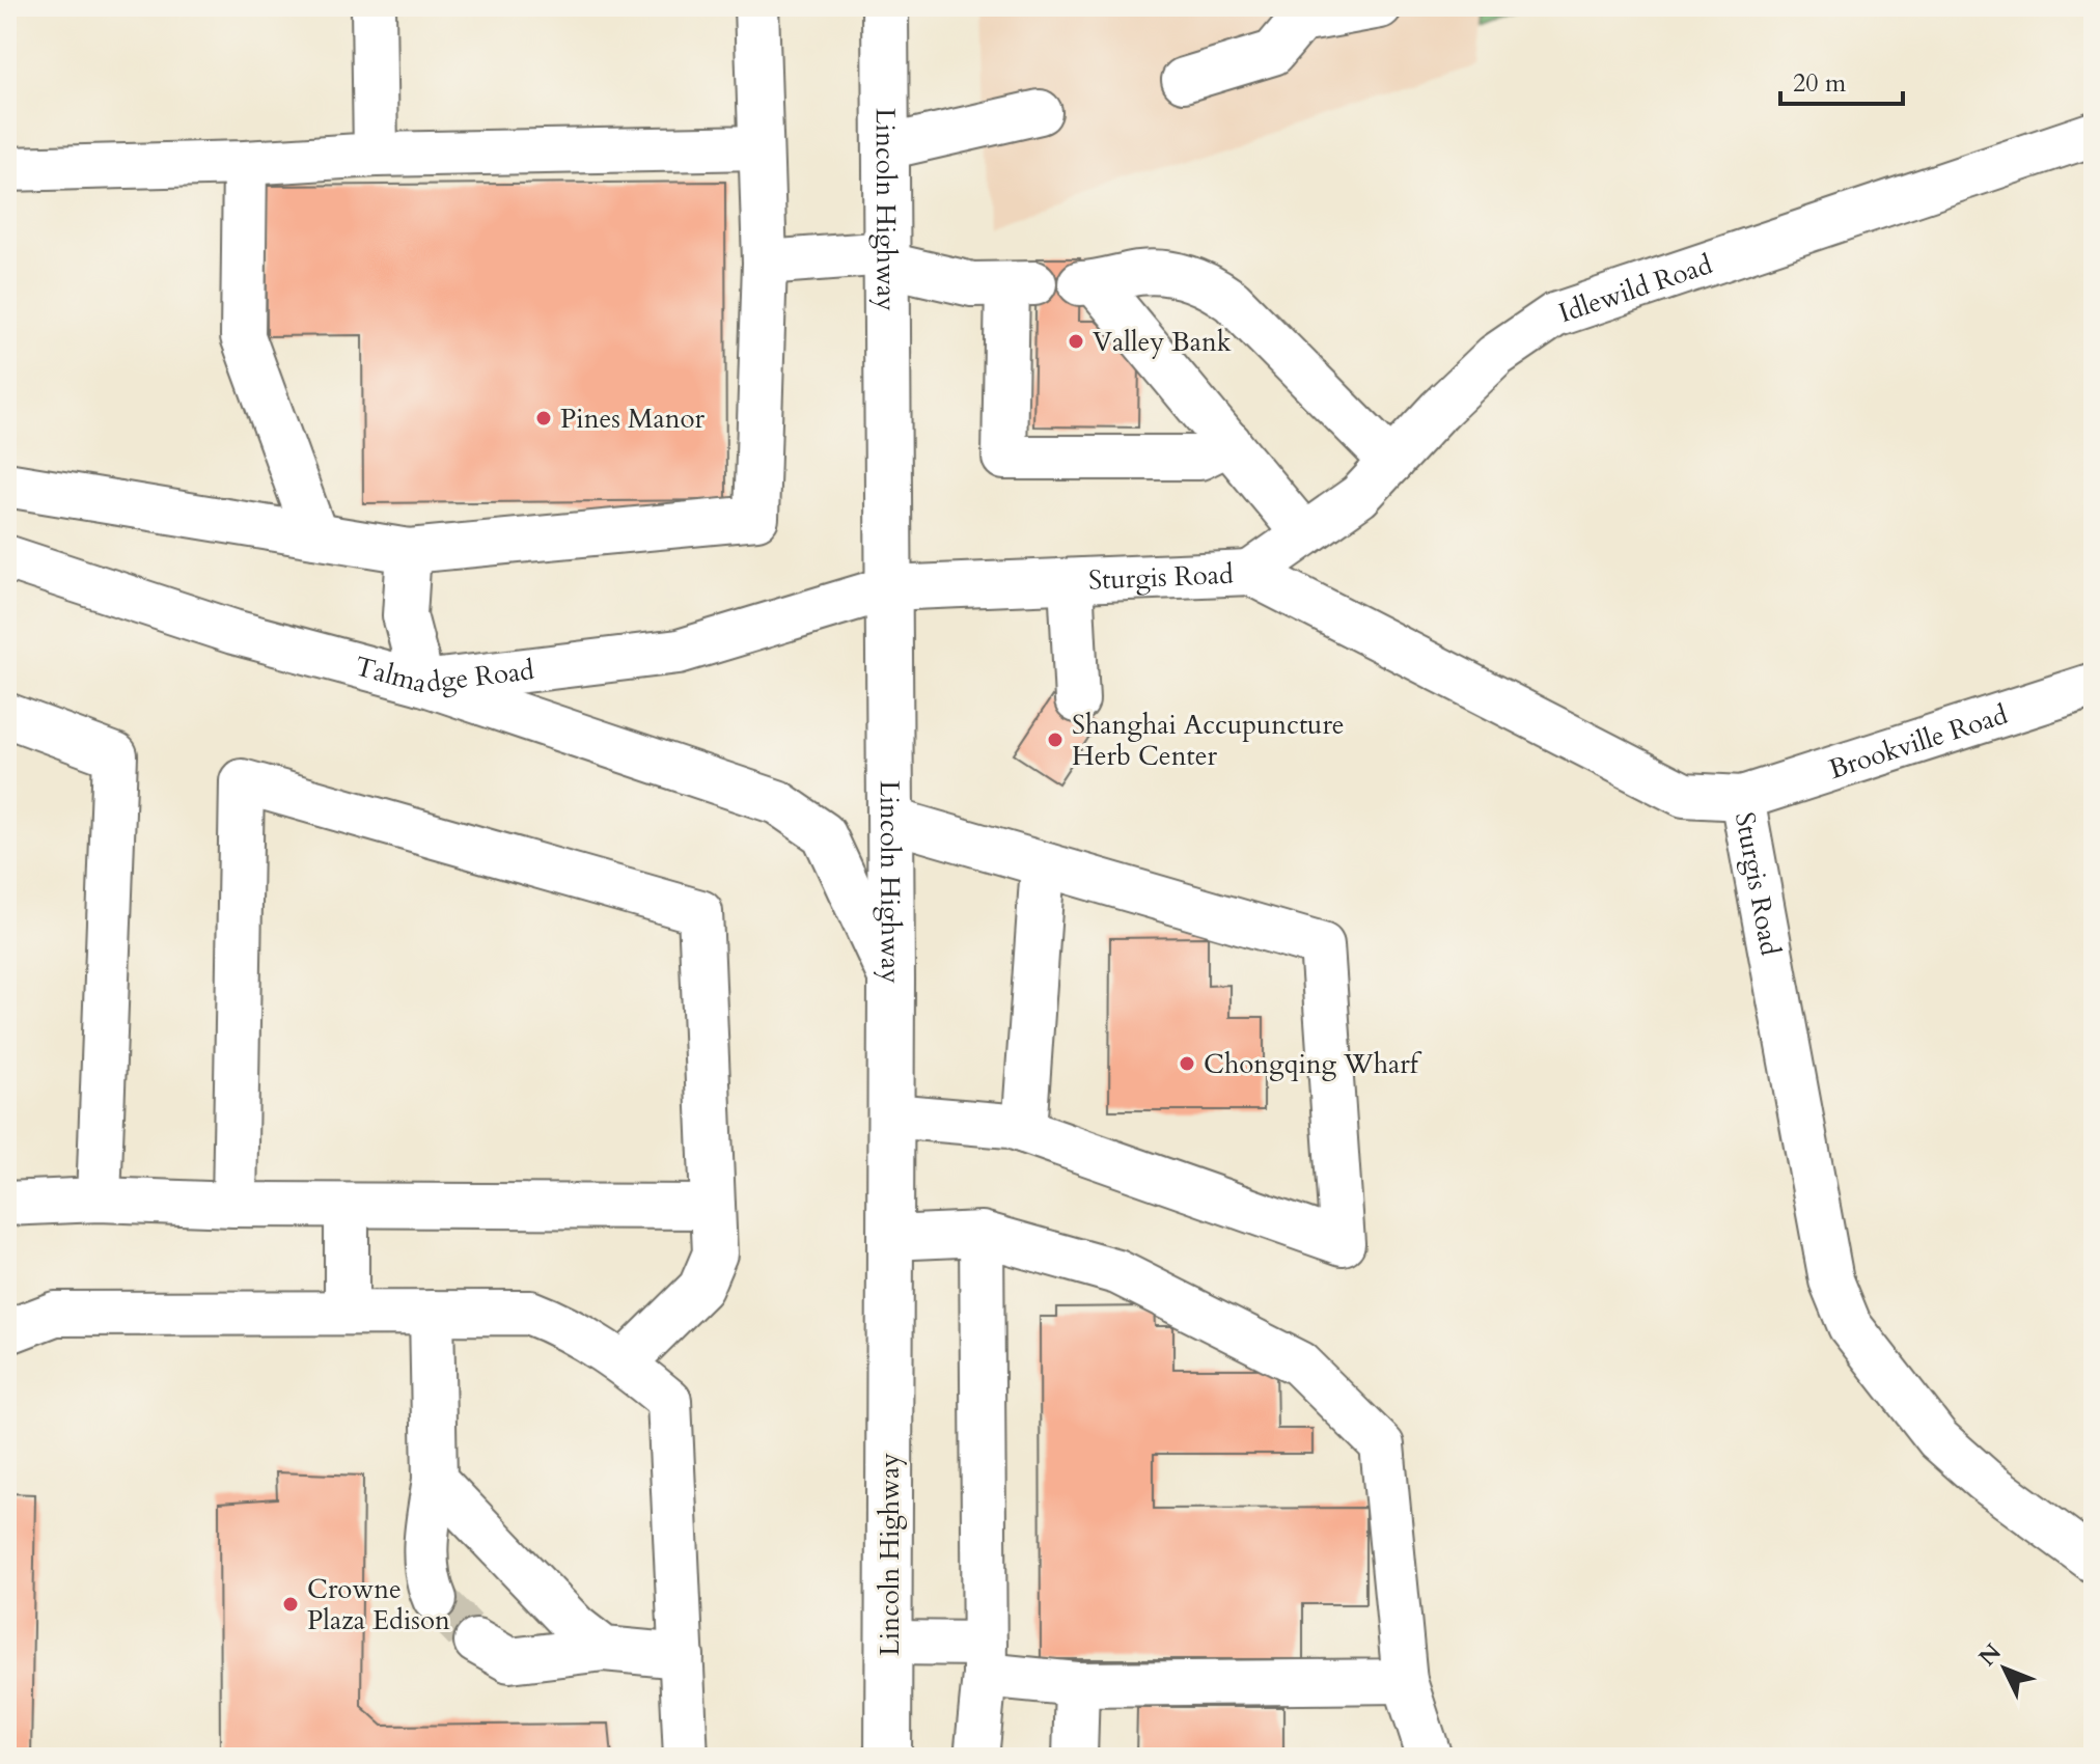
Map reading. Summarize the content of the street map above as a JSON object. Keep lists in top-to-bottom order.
{
  "streets": {
    "main road": ["Lincoln Highway"],
    "street": [
      "Idlewild Road",
      "Sturgis Road",
      "Talmadge Road",
      "Brookville Road"
    ]
  },
  "crossings": [
    ["Lincoln Highway", "Sturgis Road"],
    ["Lincoln Highway", "Talmadge Road"],
    ["Idlewild Road", "Sturgis Road"],
    ["Sturgis Road", "Talmadge Road"],
    ["Sturgis Road", "Brookville Road"]
  ],
  "places": [
    "Valley Bank",
    "Pines Manor",
    "Shanghai Accupuncture Herb Center",
    "Chongqing Wharf",
    "Crowne Plaza Edison"
  ],
  "scale_bar": "20 m",
  "north": "top left"
}
